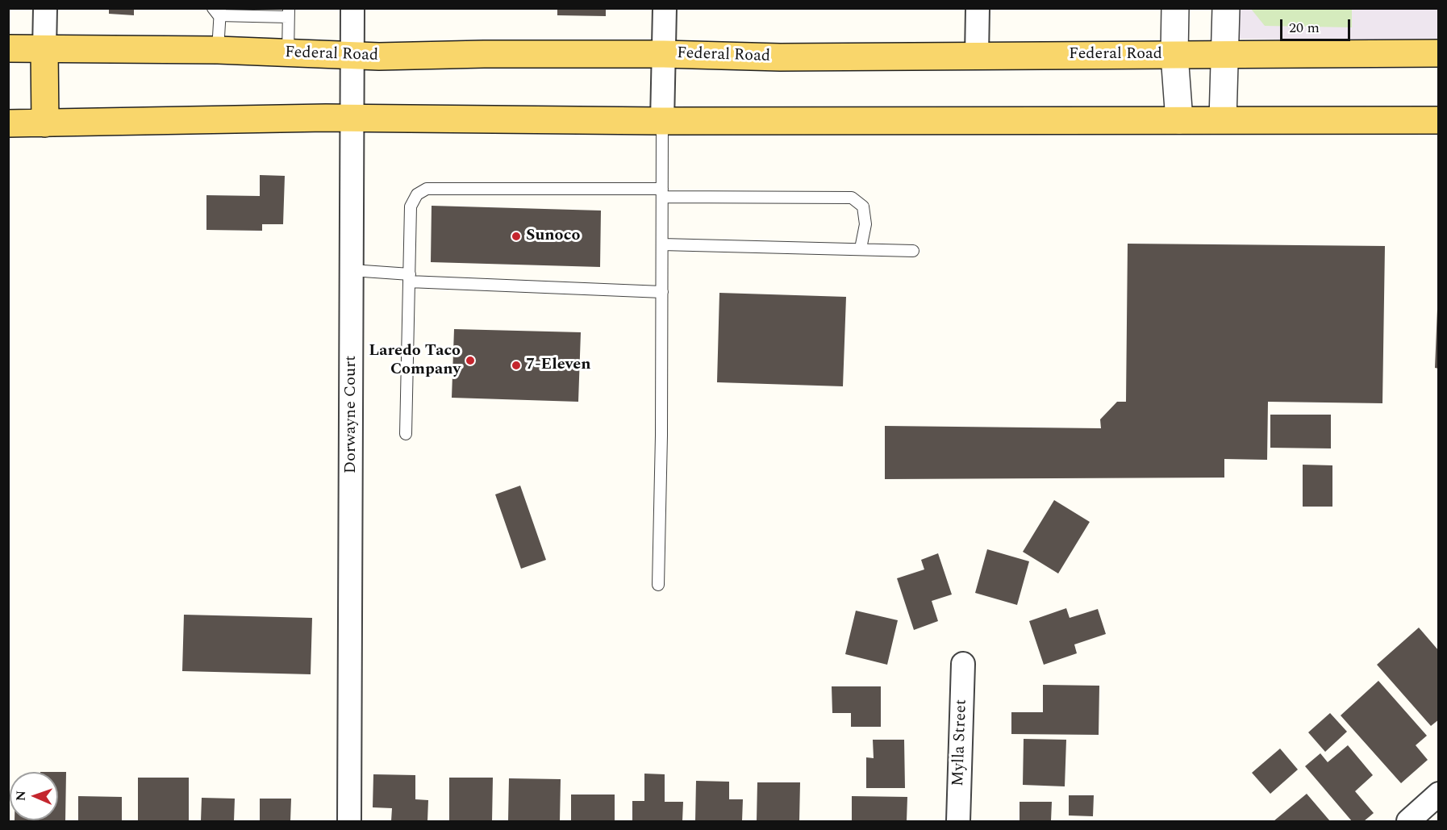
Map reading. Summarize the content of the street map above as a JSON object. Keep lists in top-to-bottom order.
{
  "streets": {
    "main road": ["Federal Road"],
    "street": ["Dorwayne Court", "Mylla Street"]
  },
  "crossings": [
    ["Federal Road", "Dorwayne Court"]
  ],
  "places": ["Sunoco", "Laredo Taco Company", "7-Eleven"],
  "scale_bar": "20 m",
  "north": "left"
}
